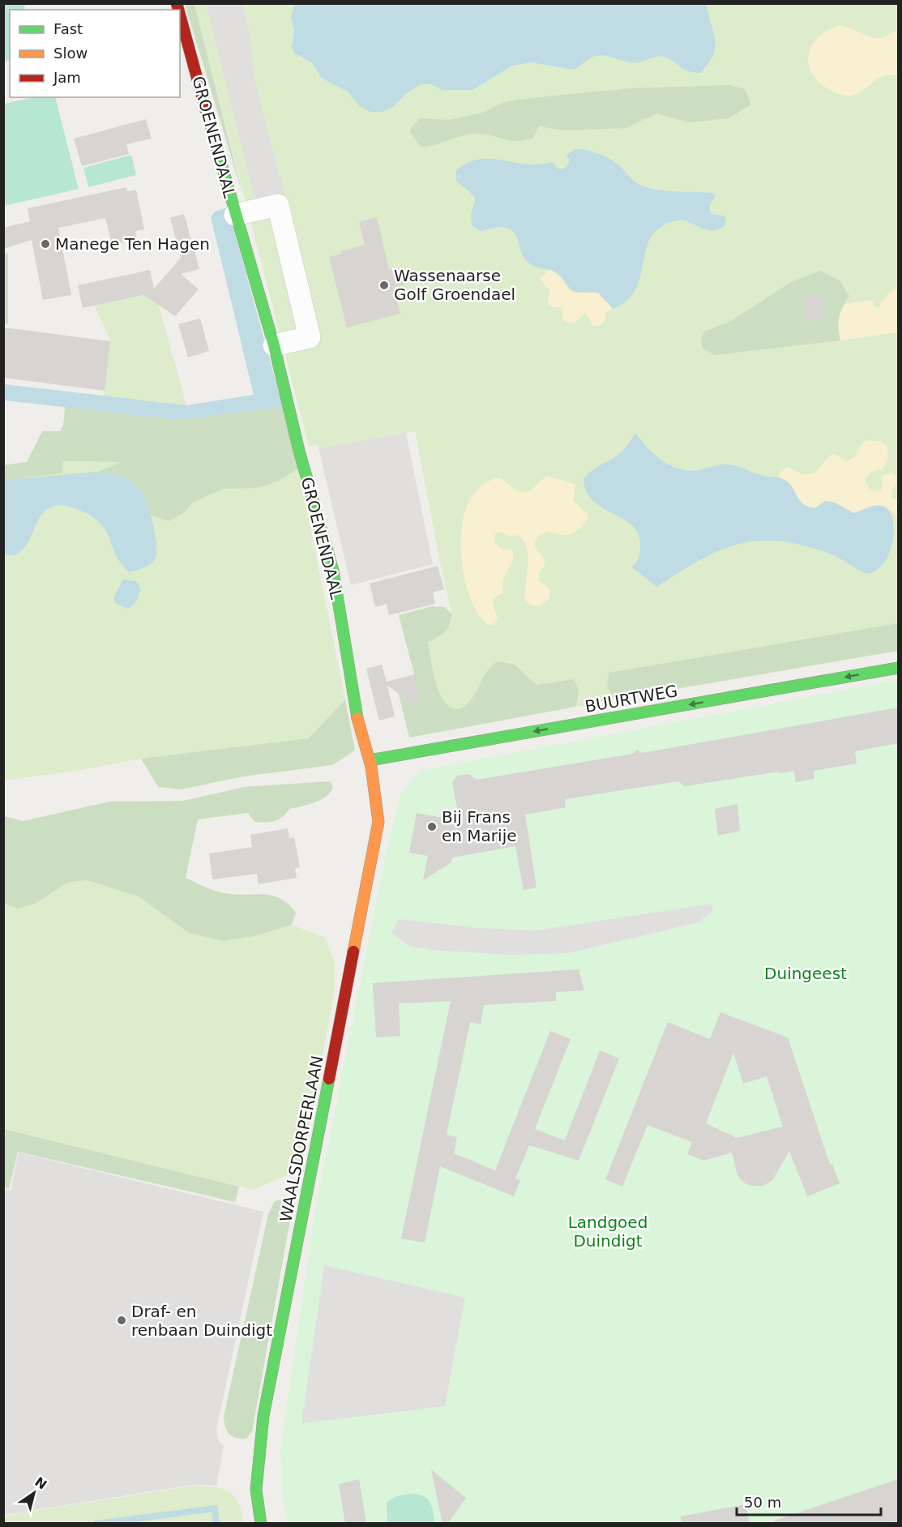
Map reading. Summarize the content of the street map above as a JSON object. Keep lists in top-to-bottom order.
{
  "streets": {
    "street": ["GROENENDAAL", "BUURTWEG", "WAALSDORPERLAAN"]
  },
  "crossings": [
    ["GROENENDAAL", "BUURTWEG"],
    ["GROENENDAAL", "WAALSDORPERLAAN"],
    ["BUURTWEG", "WAALSDORPERLAAN"]
  ],
  "one_way": ["BUURTWEG"],
  "parks": ["Duingeest", "Landgoed Duindigt"],
  "places": [
    "Manege Ten Hagen",
    "Wassenaarse Golf Groendael",
    "Bij Frans en Marije",
    "Draf- en renbaan Duindigt"
  ],
  "legend": ["Fast", "Slow", "Jam"],
  "scale_bar": "50 m",
  "north": "top right"
}
